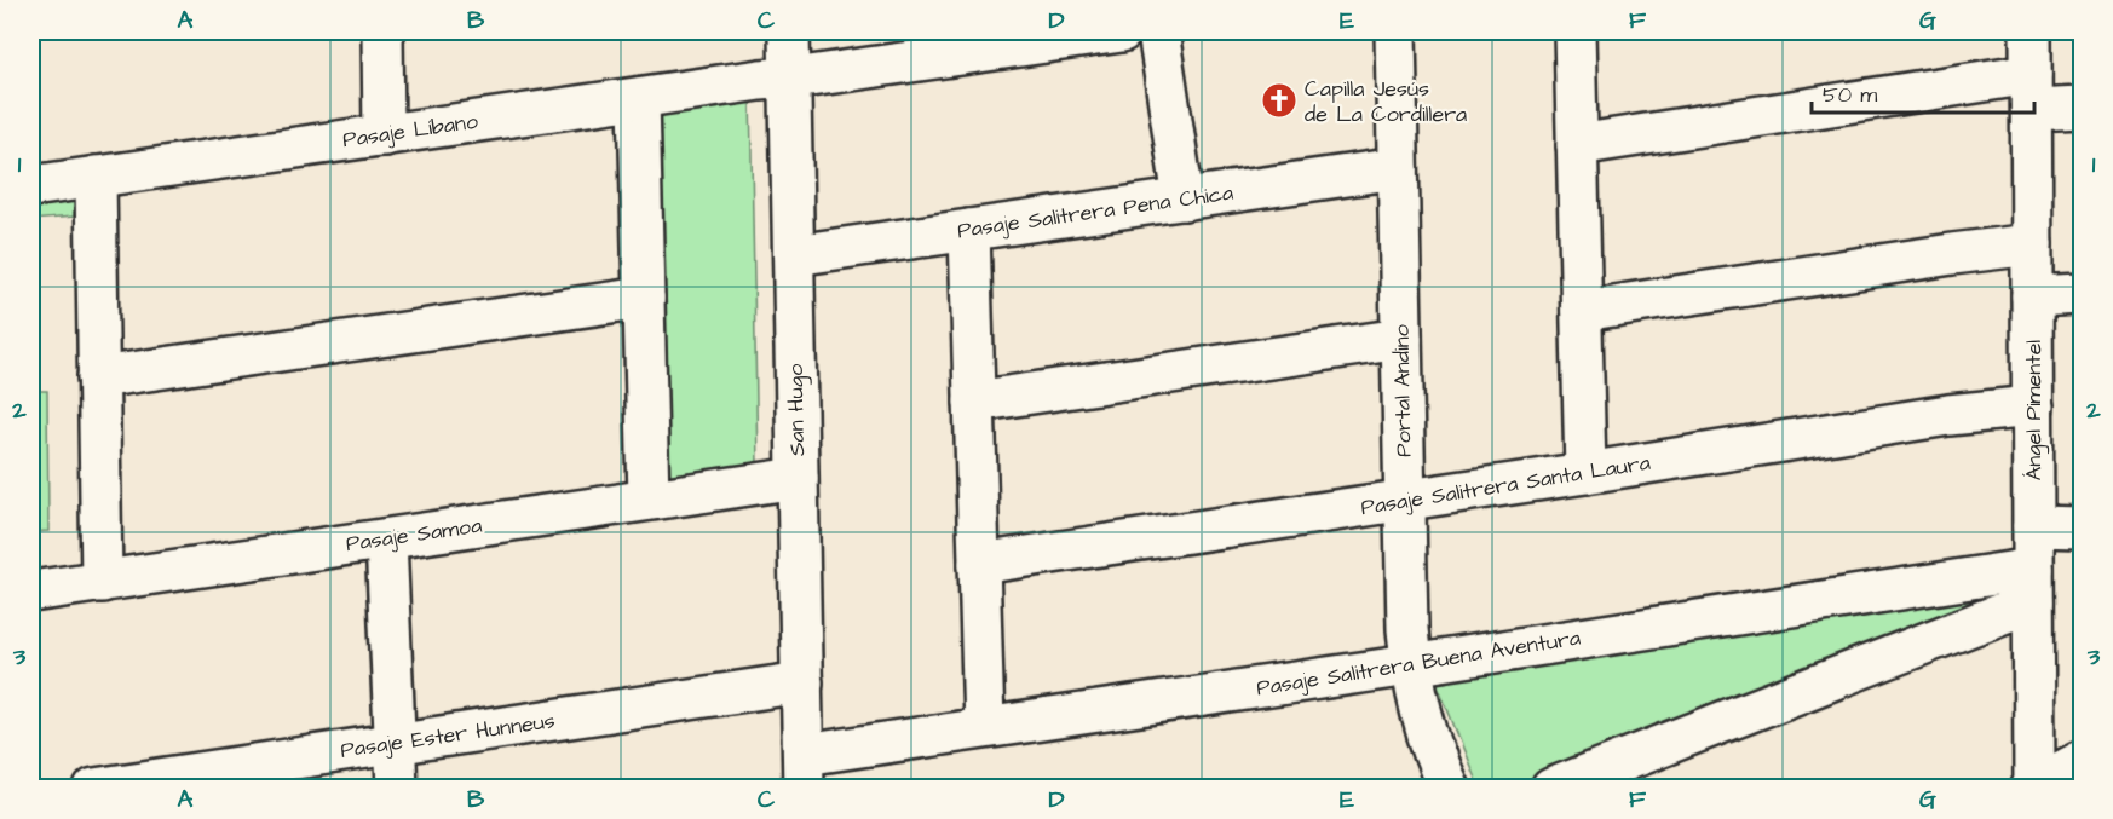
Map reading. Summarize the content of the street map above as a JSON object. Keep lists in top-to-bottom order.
{
  "streets": {
    "street": [
      "Pasaje Líbano",
      "Pasaje Salitrera Pena Chica",
      "Portal Andino",
      "San Hugo",
      "Ángel Pimentel",
      "Pasaje Salitrera Santa Laura",
      "Pasaje Samoa",
      "Pasaje Salitrera Buena Aventura",
      "Pasaje Ester Hunneus"
    ]
  },
  "crossings": [
    ["Pasaje Líbano", "San Hugo"],
    ["Pasaje Salitrera Pena Chica", "Portal Andino"],
    ["Pasaje Salitrera Pena Chica", "San Hugo"],
    ["Portal Andino", "Pasaje Salitrera Santa Laura"],
    ["Portal Andino", "Pasaje Salitrera Buena Aventura"],
    ["San Hugo", "Pasaje Samoa"],
    ["San Hugo", "Pasaje Salitrera Buena Aventura"],
    ["San Hugo", "Pasaje Ester Hunneus"],
    ["Ángel Pimentel", "Pasaje Salitrera Santa Laura"],
    ["Ángel Pimentel", "Pasaje Salitrera Buena Aventura"]
  ],
  "places": {
    "church": ["Capilla Jesús de La Cordillera"]
  },
  "scale_bar": "50 m",
  "grid": {
    "columns": [
      "A",
      "B",
      "C",
      "D",
      "E",
      "F",
      "G"
    ],
    "rows": ["1", "2", "3"]
  }
}
